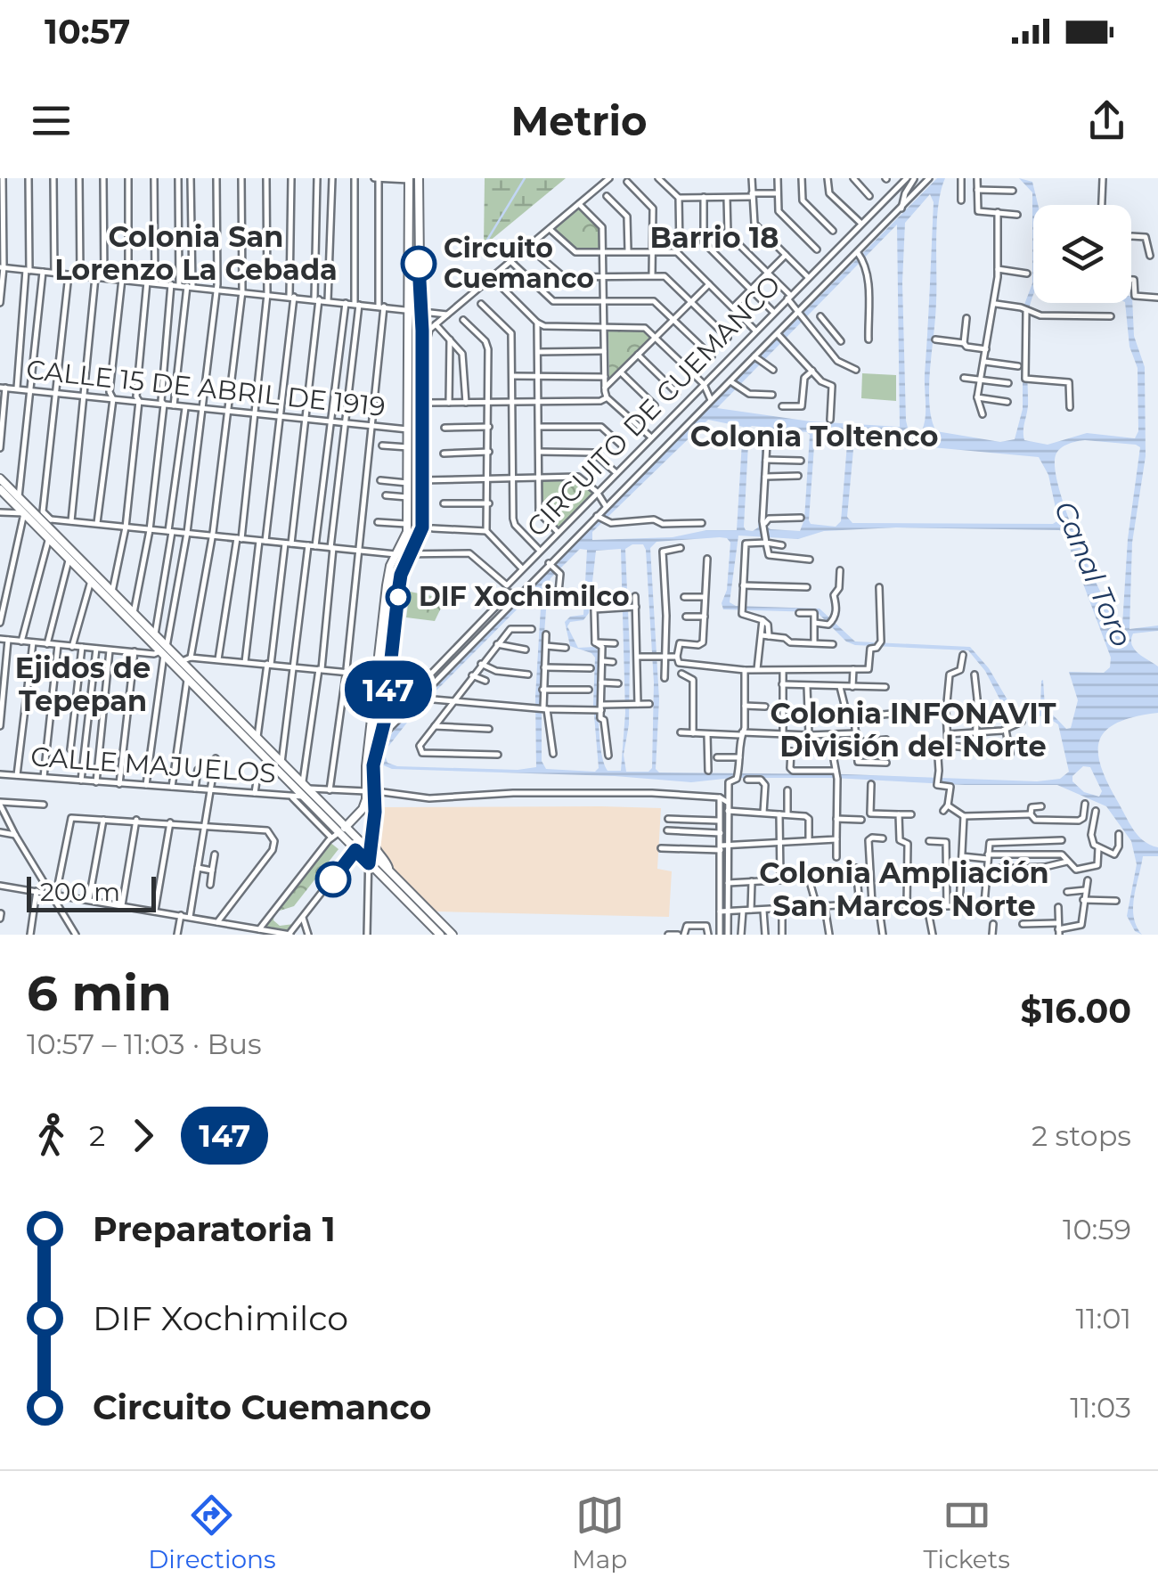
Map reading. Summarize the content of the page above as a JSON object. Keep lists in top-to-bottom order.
{
  "streets": {
    "street": ["CALLE 15 DE ABRIL DE 1919", "CIRCUITO DE CUEMANCO", "CALLE MAJUELOS"]
  },
  "districts": [
    "Colonia San Lorenzo La Cebada",
    "Barrio 18",
    "Colonia Toltenco",
    "Ejidos de Tepepan",
    "Colonia INFONAVIT División del Norte",
    "Colonia Ampliación San Marcos Norte"
  ],
  "water": ["Canal Toro"],
  "places": ["Circuito Cuemanco", "DIF Xochimilco"],
  "lines": ["bus line 147"],
  "scale_bar": "200 m",
  "page": {
    "status": "10:57",
    "header": "Metrio",
    "on_map": "147",
    "scale": "200 m",
    "heading": ["6 min", "10:57 – 11:03 · Bus", "$16.00"],
    "legs": ["2", "147", "2 stops"],
    "list": [
      {
        "name": "Preparatoria 1",
        "value": "10:59"
      },
      {
        "name": "DIF Xochimilco",
        "value": "11:01"
      },
      {
        "name": "Circuito Cuemanco",
        "value": "11:03"
      }
    ],
    "tabs": ["Directions", "Map", "Tickets"]
  }
}
